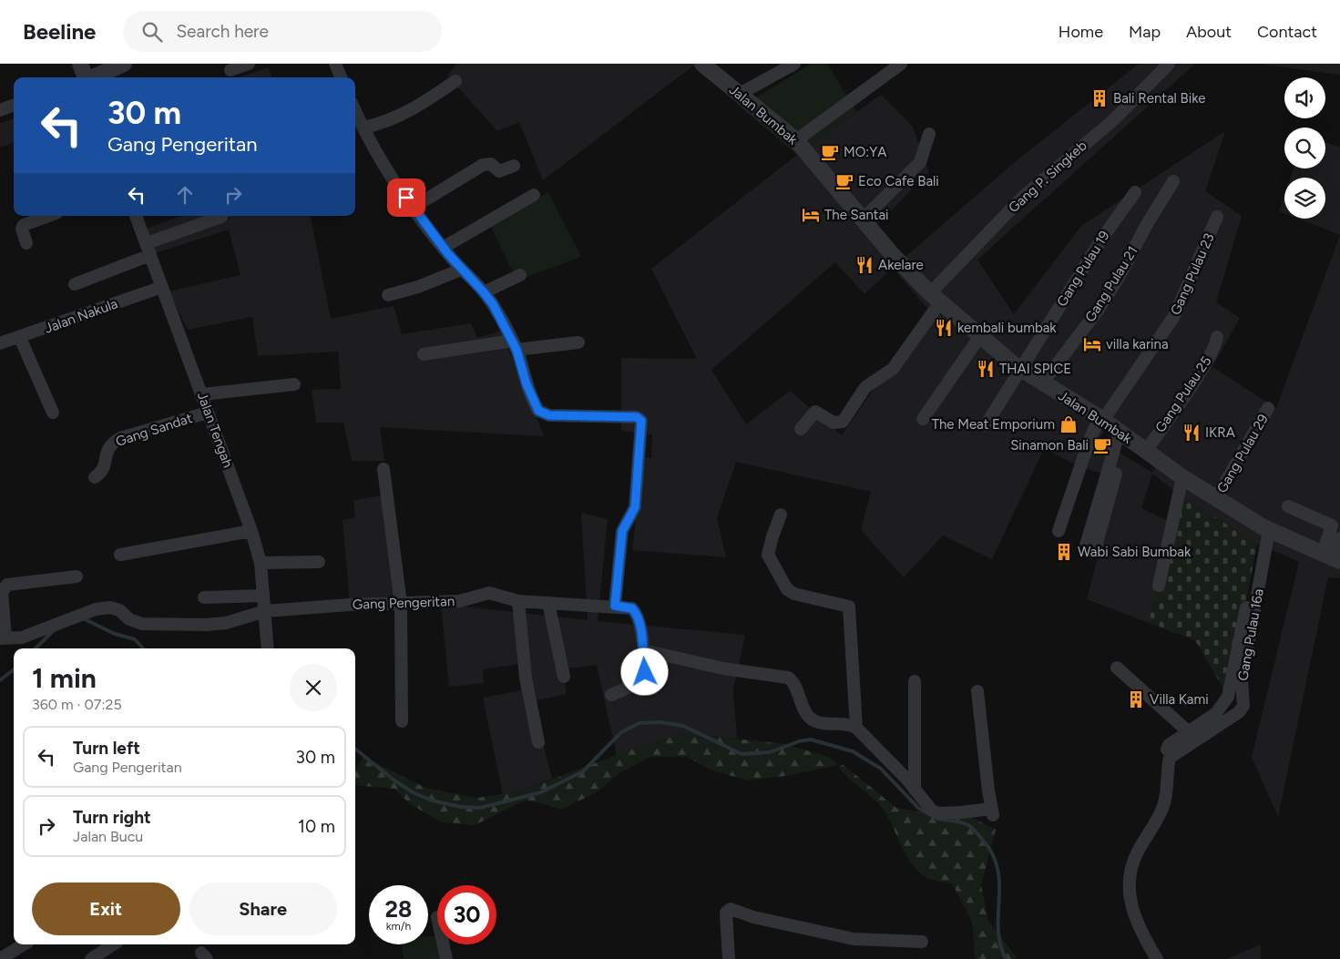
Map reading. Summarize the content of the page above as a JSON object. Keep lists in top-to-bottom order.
{
  "streets": {
    "street": [
      "Jalan Bumbak",
      "Gang P. Singkeb",
      "Gang Pulau 19",
      "Gang Pulau 23",
      "Gang Pulau 21",
      "Jalan Nakula",
      "Gang Pulau 25",
      "Gang Sandat",
      "Jalan Tengah",
      "Gang Pulau 29",
      "Gang Pengeritan",
      "Gang Pulau 16a"
    ]
  },
  "crossings": [
    ["Jalan Bumbak", "Gang P. Singkeb"],
    ["Jalan Bumbak", "Gang Pulau 19"],
    ["Jalan Bumbak", "Gang Pulau 23"],
    ["Jalan Bumbak", "Gang Pulau 21"],
    ["Jalan Bumbak", "Gang Pulau 25"],
    ["Jalan Bumbak", "Gang Pulau 29"],
    ["Jalan Bumbak", "Gang Pulau 16a"],
    ["Jalan Nakula", "Jalan Tengah"],
    ["Gang Sandat", "Jalan Tengah"],
    ["Jalan Tengah", "Gang Pengeritan"]
  ],
  "places": {
    "building": ["Bali Rental Bike", "Wabi Sabi Bumbak", "Villa Kami"],
    "cafe": ["MO:YA", "Eco Cafe Bali", "Sinamon Bali"],
    "hotel": ["The Santai", "villa karina"],
    "restaurant": [
      "Akelare",
      "kembali bumbak",
      "THAI SPICE",
      "IKRA"
    ],
    "shop": ["The Meat Emporium"]
  },
  "page": {
    "header": "Beeline",
    "search": "Search here",
    "nav": [
      "Home",
      "Map",
      "About",
      "Contact"
    ],
    "turn": ["30 m", "Gang Pengeritan"],
    "heading": ["1 min", "360 m · 07:25"],
    "list": [
      {
        "name": "Turn left",
        "note": "Gang Pengeritan",
        "value": "30 m"
      },
      {
        "name": "Turn right",
        "note": "Jalan Bucu",
        "value": "10 m"
      }
    ],
    "buttons": ["Exit", "Share"],
    "speed": "28 km/h",
    "limit": "30"
  }
}
